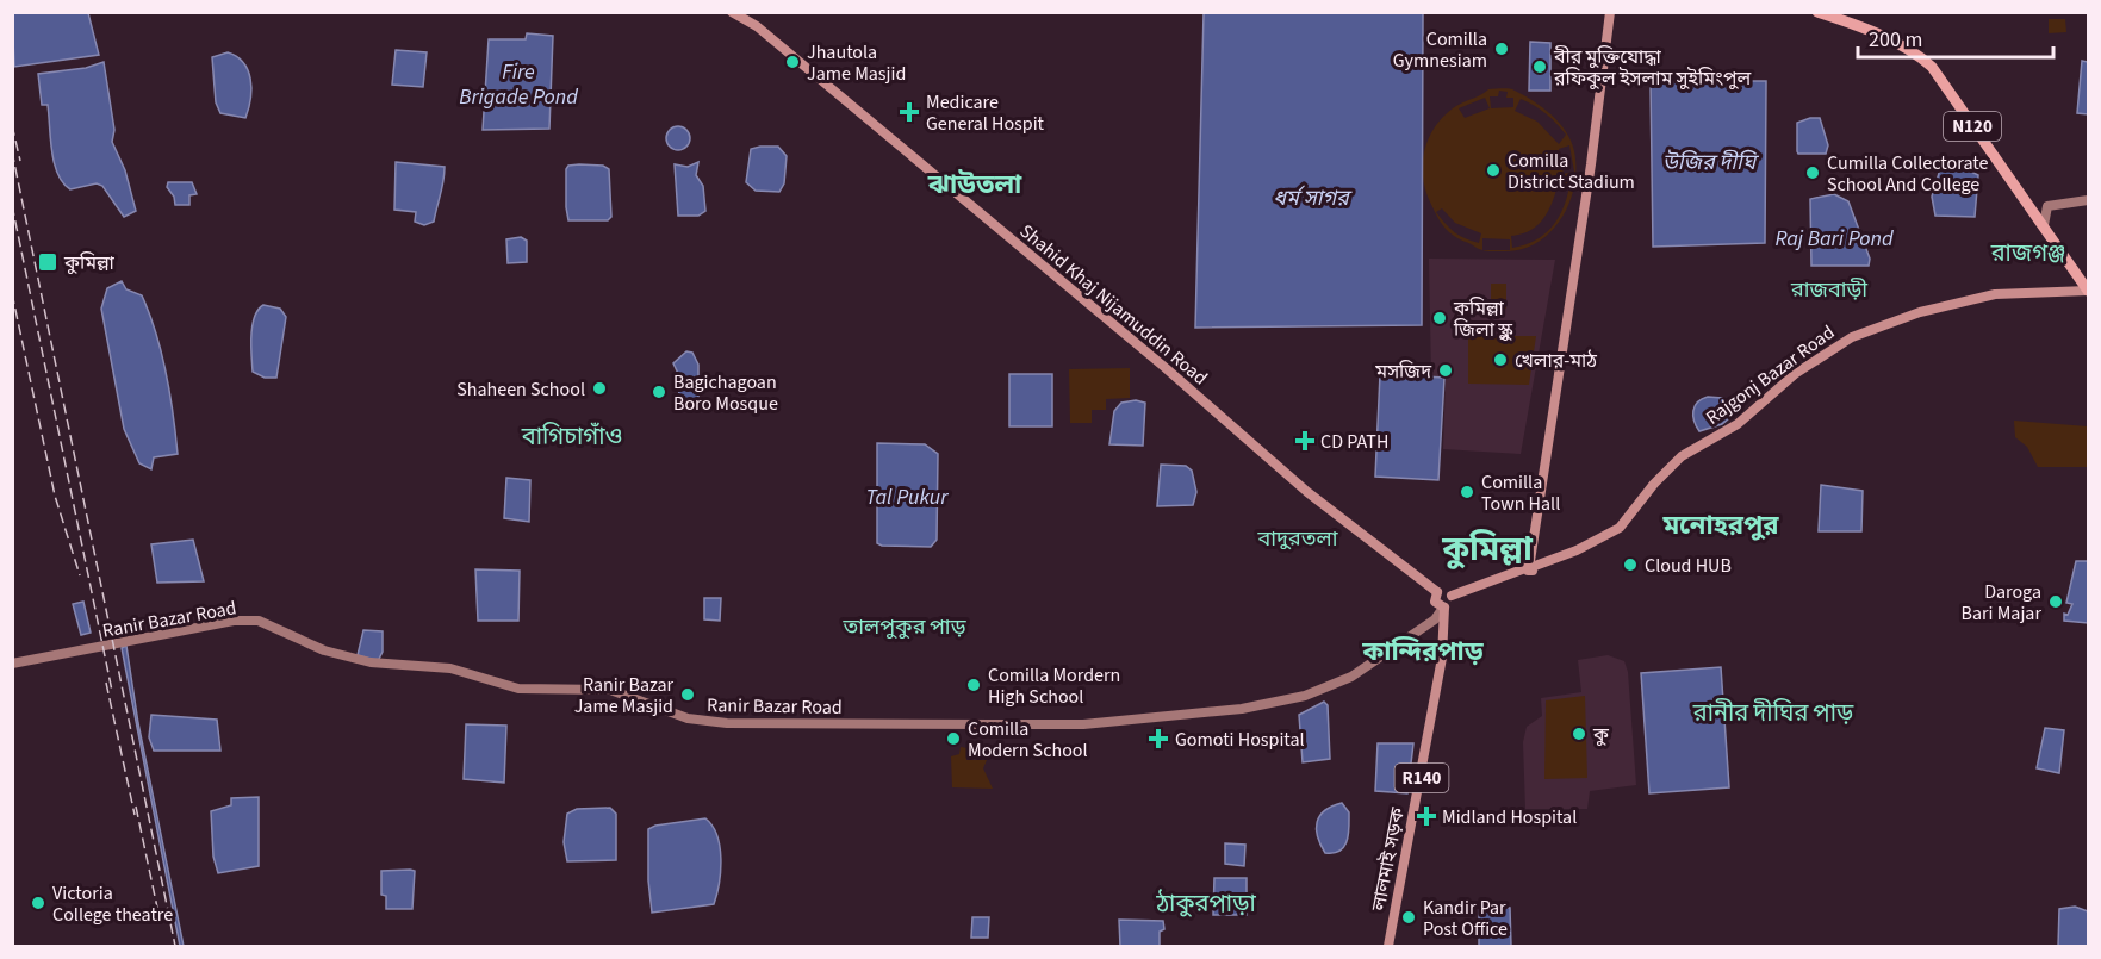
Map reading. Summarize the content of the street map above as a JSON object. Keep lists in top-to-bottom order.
{
  "streets": {
    "highway": ["N120"],
    "main road": [
      "Shahid Khaj Nijamuddin Road",
      "Rajgonj Bazar Road",
      "Ranir Bazar Road",
      "R140",
      "লালমাই সড়ক"
    ]
  },
  "crossings": [
    ["N120", "Rajgonj Bazar Road"],
    ["Shahid Khaj Nijamuddin Road", "Rajgonj Bazar Road"],
    ["Shahid Khaj Nijamuddin Road", "Ranir Bazar Road"],
    ["Shahid Khaj Nijamuddin Road", "লালমাই সড়ক"],
    ["Rajgonj Bazar Road", "Ranir Bazar Road"],
    ["Rajgonj Bazar Road", "লালমাই সড়ক"],
    ["Ranir Bazar Road", "লালমাই সড়ক"]
  ],
  "districts": [
    "ঝাউতলা",
    "রাজগঞ্জ",
    "রাজবাড়ী",
    "বাগিচাগাঁও",
    "মনোহরপুর",
    "বাদুরতলা",
    "কুমিল্লা",
    "তালপুকুর পাড়",
    "কান্দিরপাড়",
    "রানীর দীঘির পাড়",
    "ঠাকুরপাড়া"
  ],
  "water": [
    "Fire Brigade Pond",
    "উজির দীঘি",
    "ধর্ম সাগর",
    "Raj Bari Pond",
    "Tal Pukur"
  ],
  "places": {
    "other": [
      "Comilla Gymnesiam",
      "Jhautola Jame Masjid",
      "বীর মুক্তিযোদ্ধা রফিকুল ইসলাম সুইমিংপুল",
      "Comilla District Stadium",
      "Cumilla Collectorate School And College",
      "কুমিল্লা জিলা স্কুল",
      "খেলার-মাঠ",
      "মসজিদ",
      "Shaheen School",
      "Bagichagoan Boro Mosque",
      "Comilla Town Hall",
      "Cloud HUB",
      "Daroga Bari Majar",
      "Comilla Mordern High School",
      "Ranir Bazar Jame Masjid",
      "কু",
      "Comilla Modern School",
      "Victoria College theatre",
      "Kandir Par Post Office"
    ],
    "health": [
      "Medicare General Hospit",
      "CD PATH",
      "Gomoti Hospital",
      "Midland Hospital"
    ],
    "transit": ["কুমিল্লা"]
  },
  "scale_bar": "200 m"
}
